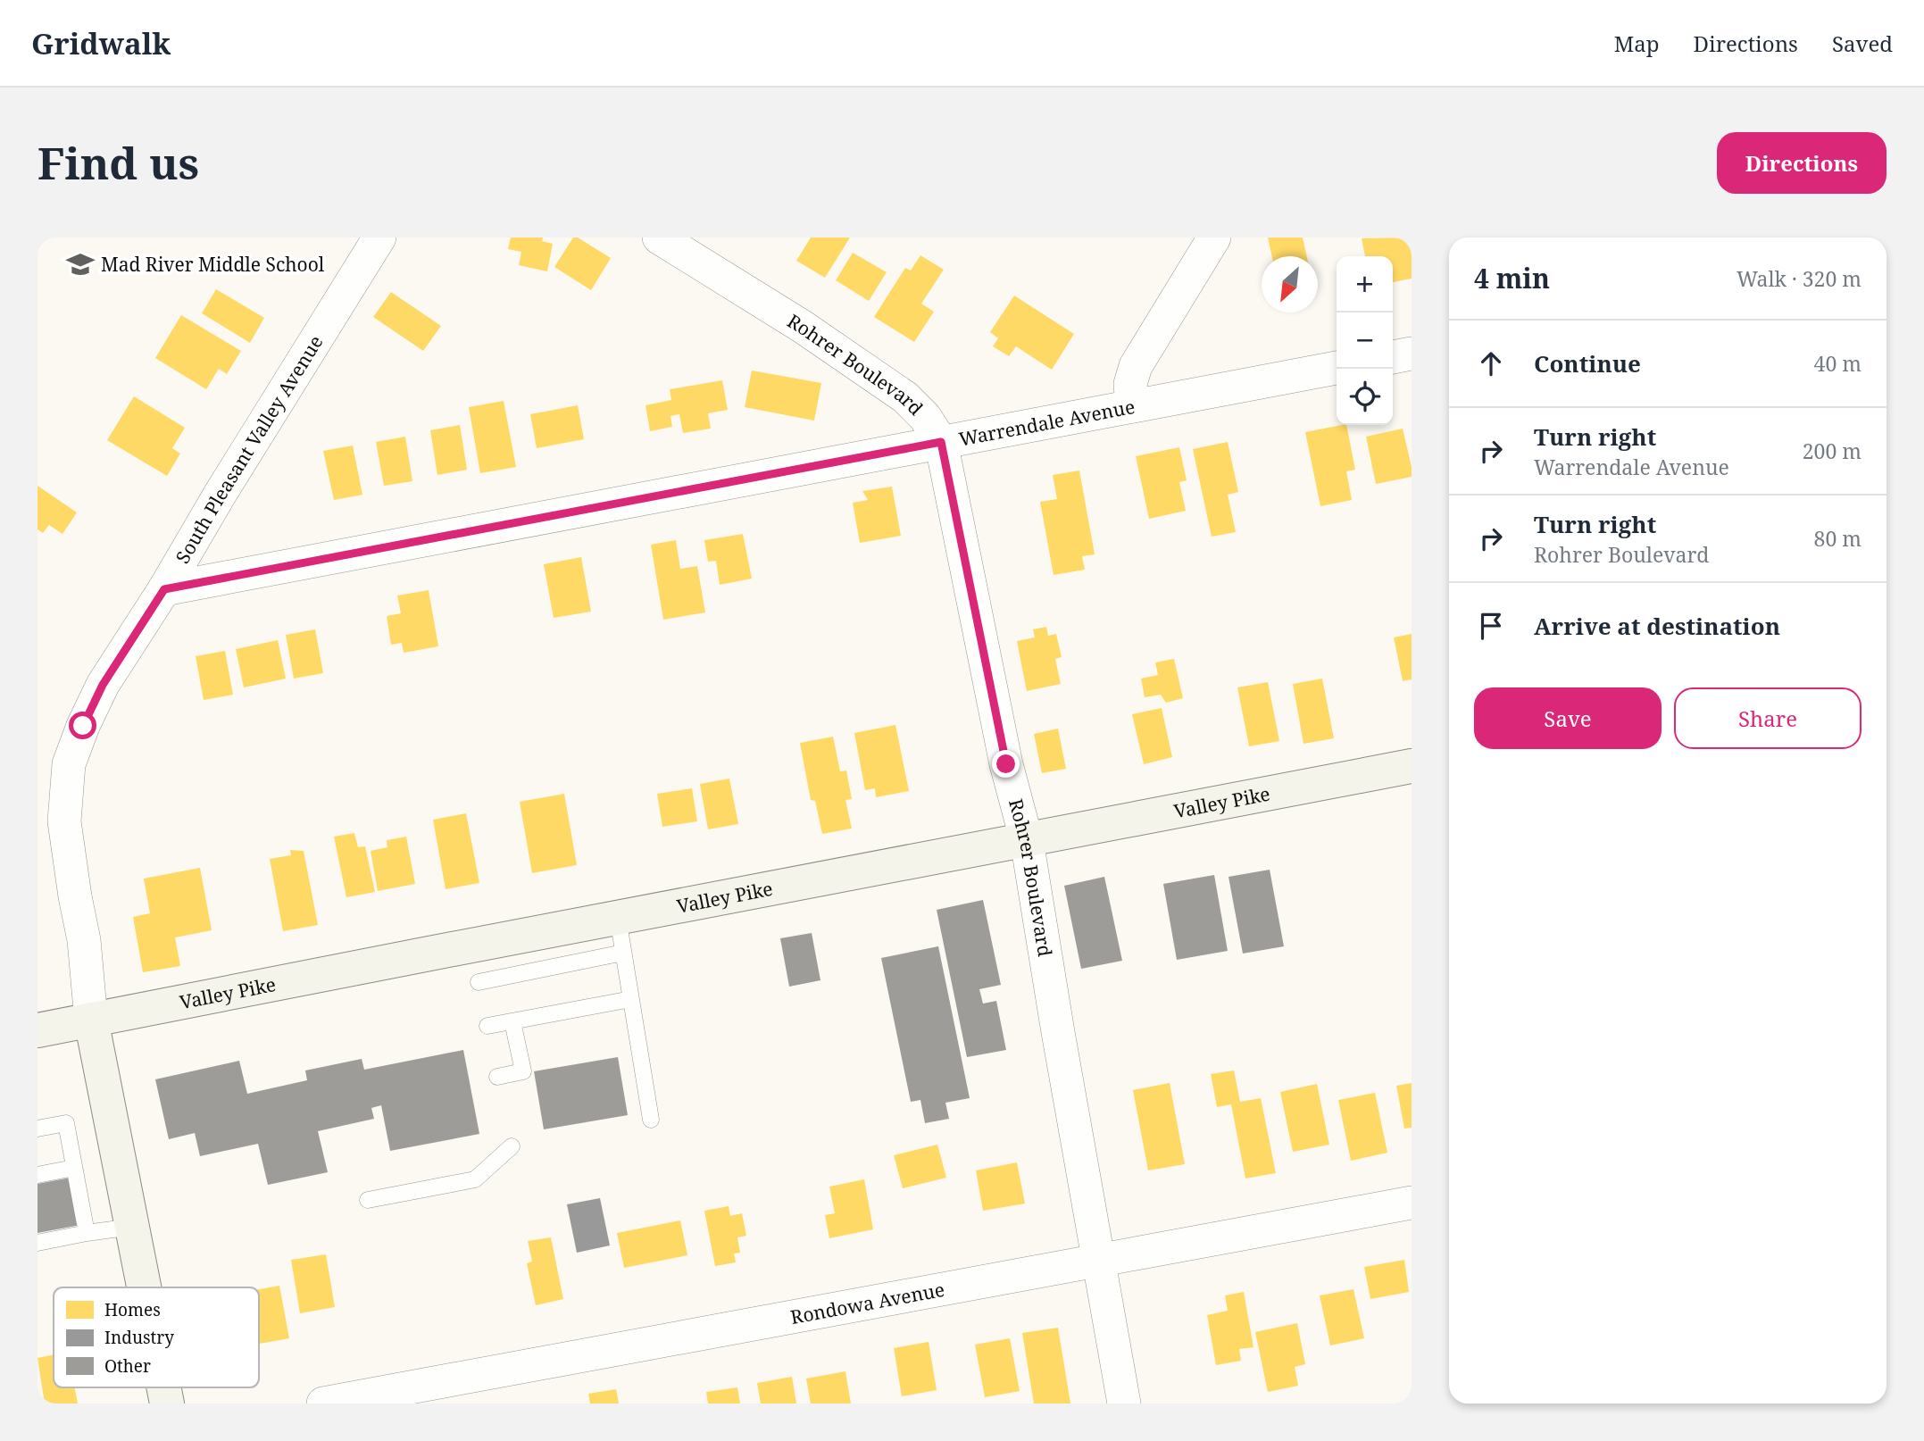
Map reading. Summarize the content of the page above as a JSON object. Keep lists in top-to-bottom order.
{
  "streets": {
    "street": [
      "Rohrer Boulevard",
      "Warrendale Avenue",
      "South Pleasant Valley Avenue",
      "Valley Pike",
      "Rondowa Avenue"
    ]
  },
  "crossings": [
    ["Rohrer Boulevard", "Warrendale Avenue"],
    ["Rohrer Boulevard", "Valley Pike"],
    ["Rohrer Boulevard", "Rondowa Avenue"],
    ["Warrendale Avenue", "South Pleasant Valley Avenue"],
    ["South Pleasant Valley Avenue", "Valley Pike"]
  ],
  "places": {
    "school or university": ["Mad River Middle School"]
  },
  "legend": ["Homes", "Industry", "Other"],
  "north": "bottom left",
  "page": {
    "header": "Gridwalk",
    "nav": ["Map", "Directions", "Saved"],
    "buttons": [
      "Directions",
      ["Save", "Share"]
    ],
    "title": "Find us",
    "heading": ["4 min", "Walk · 320 m"],
    "map_buttons": ["+", "−"],
    "list": [
      ["Continue", "40 m"],
      ["Turn right", "Warrendale Avenue", "200 m"],
      ["Turn right", "Rohrer Boulevard", "80 m"],
      "Arrive at destination"
    ]
  }
}
